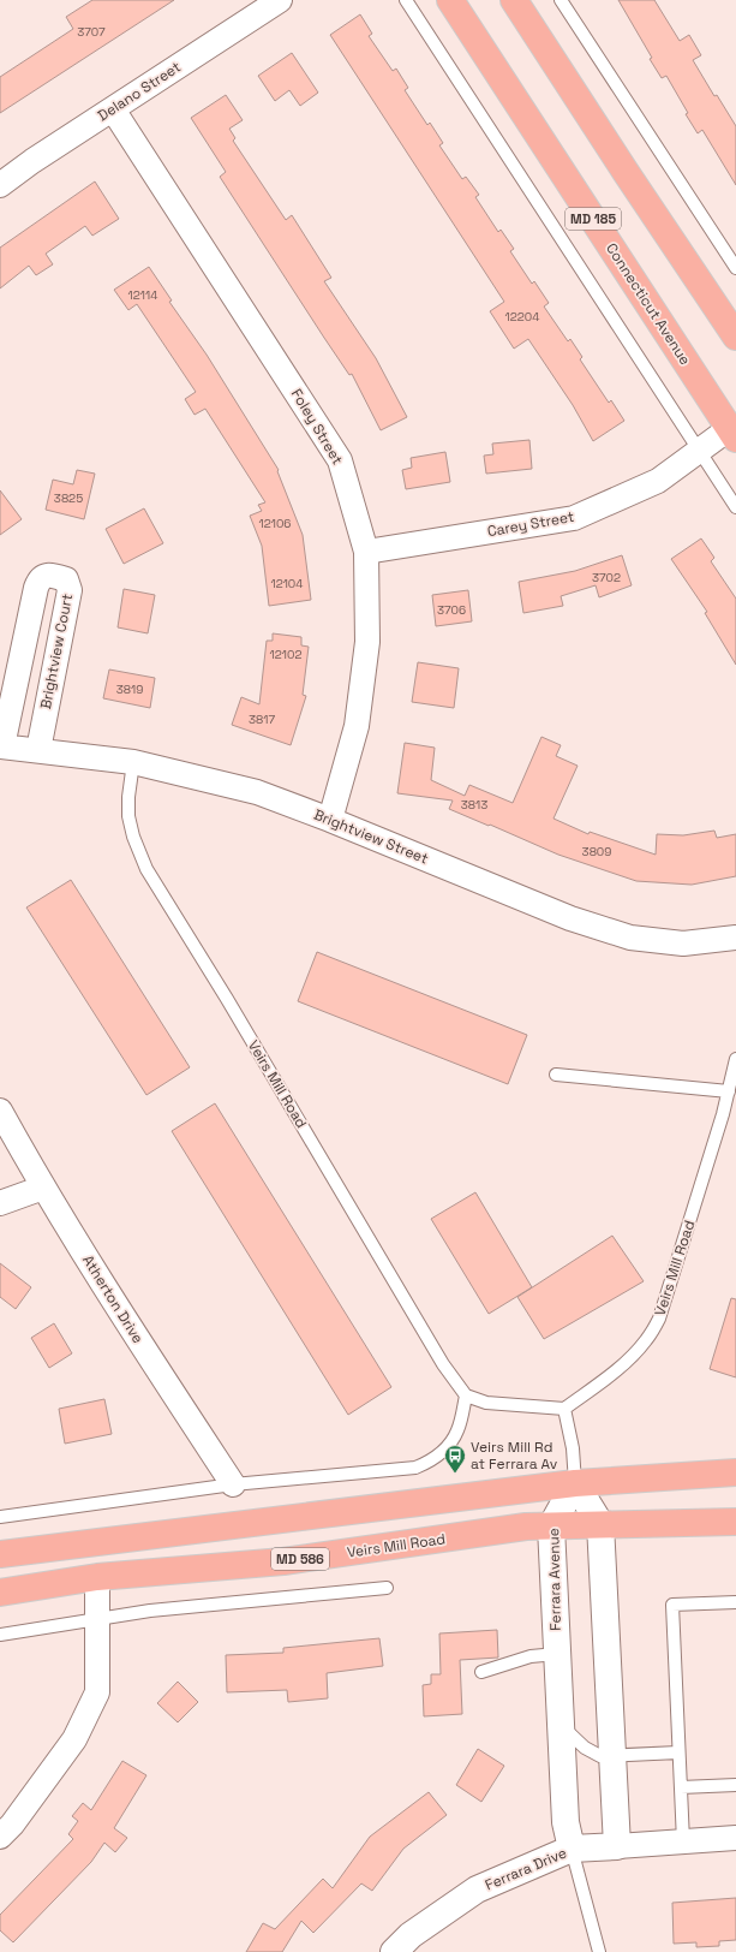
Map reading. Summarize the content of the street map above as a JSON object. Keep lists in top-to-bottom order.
{
  "streets": {
    "main road": [
      "MD 185",
      "Connecticut Avenue",
      "Veirs Mill Road",
      "MD 586"
    ],
    "street": [
      "Delano Street",
      "Foley Street",
      "Carey Street",
      "Brightview Court",
      "Brightview Street",
      "Atherton Drive",
      "Ferrara Avenue",
      "Ferrara Drive"
    ]
  },
  "crossings": [
    ["Delano Street", "Foley Street"],
    ["Connecticut Avenue", "Carey Street"],
    ["Foley Street", "Carey Street"],
    ["Foley Street", "Brightview Street"],
    ["Brightview Court", "Brightview Street"],
    ["Brightview Street", "Veirs Mill Road"],
    ["Veirs Mill Road", "Ferrara Avenue"],
    ["Ferrara Avenue", "Ferrara Drive"]
  ],
  "places": {
    "bus stop": ["Veirs Mill Rd at Ferrara Av"]
  },
  "house_numbers": [
    "3707",
    "12114",
    "12204",
    "3825",
    "12106",
    "3702",
    "12104",
    "3706",
    "12102",
    "3819",
    "3817",
    "3813",
    "3809"
  ]
}
